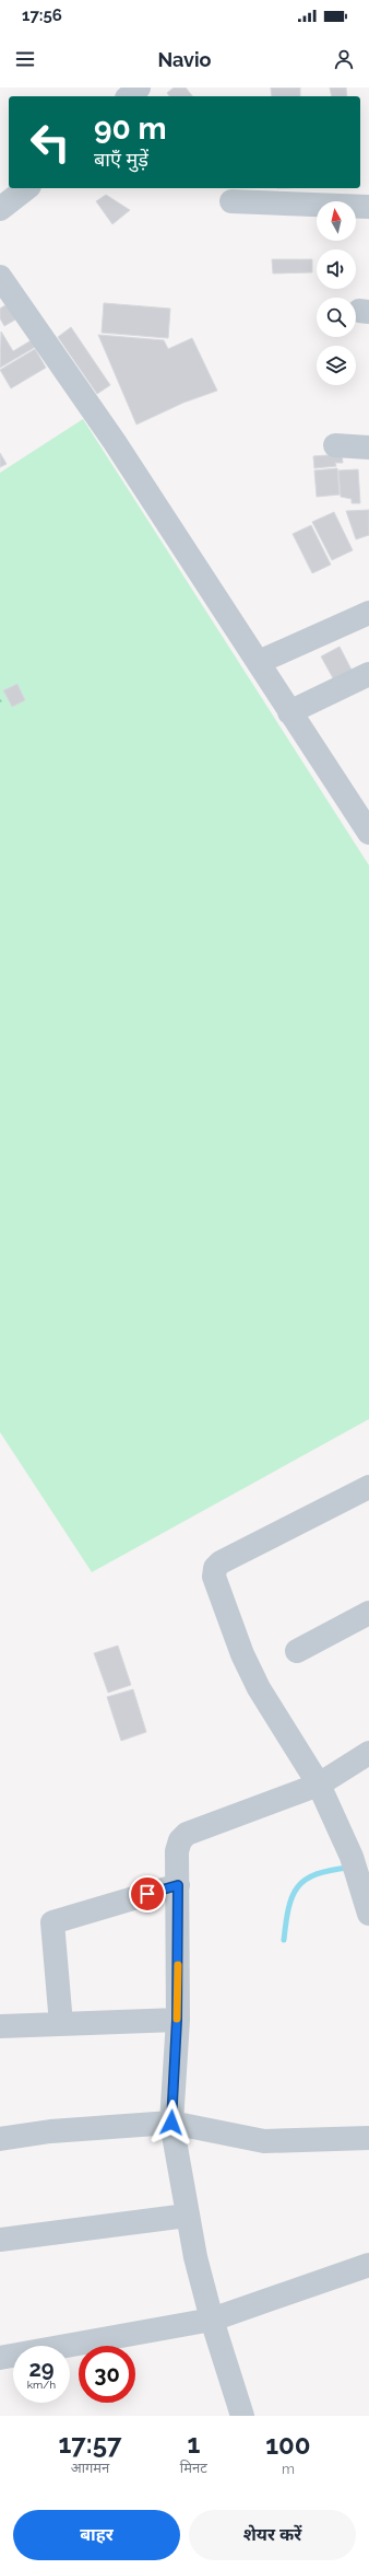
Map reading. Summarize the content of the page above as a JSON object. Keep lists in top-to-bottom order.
{
  "north": "top",
  "page": {
    "status": "17:56",
    "header": "Navio",
    "turn": ["90 m", "बाएँ मुड़ें"],
    "speed": "29 km/h",
    "limit": "30",
    "eta": [
      "17:57",
      "आगमन",
      "1",
      "मिनट",
      "100",
      "m"
    ],
    "buttons": ["बाहर", "शेयर करें"]
  }
}
